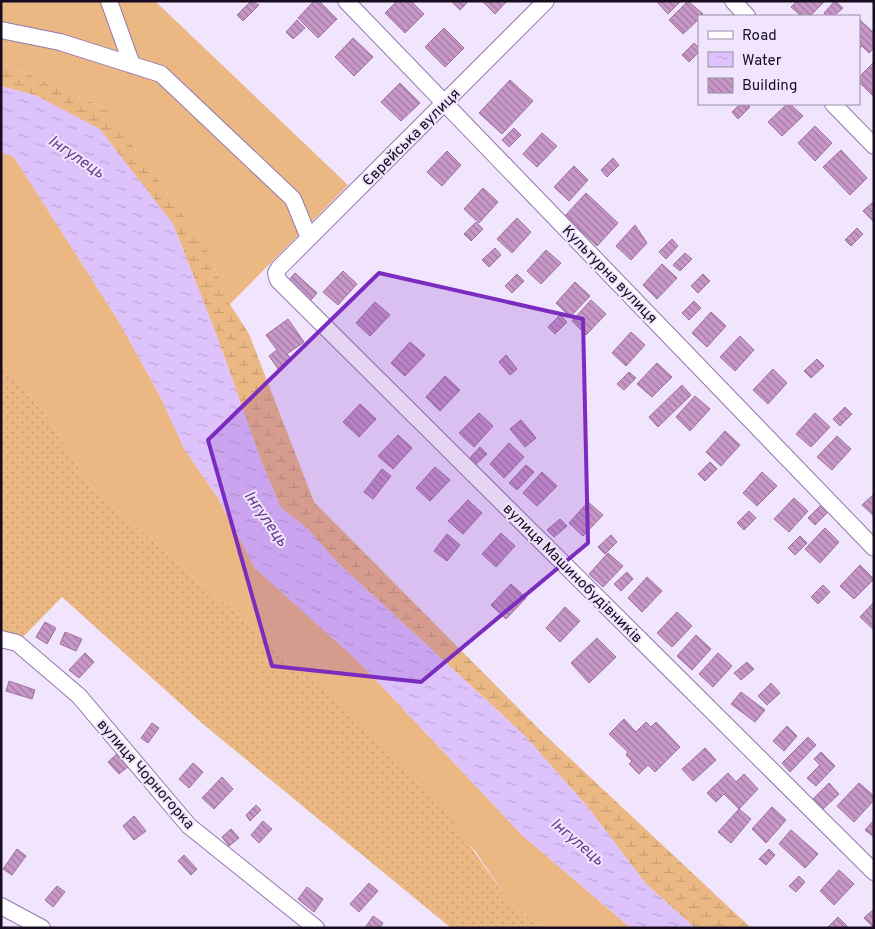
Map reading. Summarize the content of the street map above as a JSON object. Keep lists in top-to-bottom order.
{
  "streets": {
    "street": [
      "Єврейська вулиця",
      "Культурна вулиця",
      "вулиця Машинобудівників",
      "вулиця Чорногорка"
    ]
  },
  "crossings": [
    ["Єврейська вулиця", "Культурна вулиця"],
    ["Єврейська вулиця", "вулиця Машинобудівників"]
  ],
  "water": ["Інгулець"],
  "legend": ["Road", "Water", "Building"]
}
